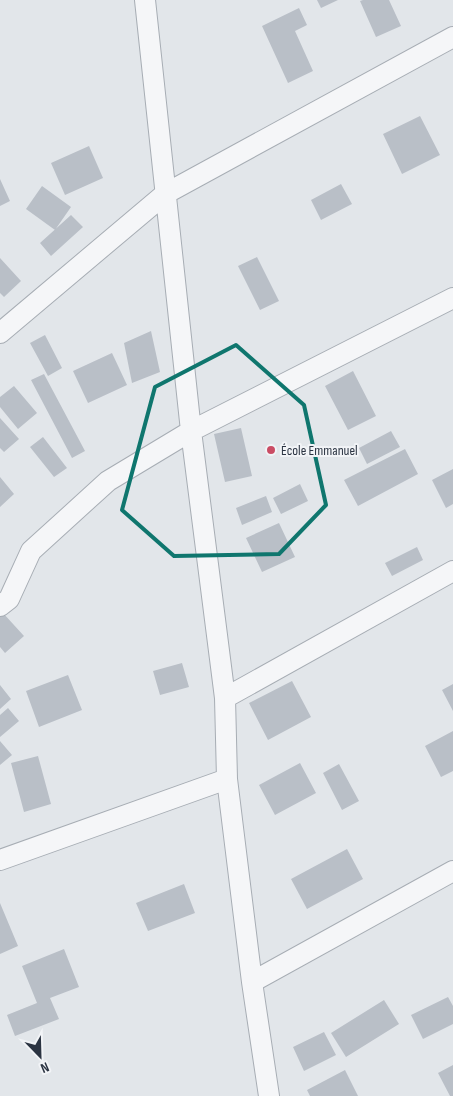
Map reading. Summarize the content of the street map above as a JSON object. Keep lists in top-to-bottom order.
{
  "places": ["École Emmanuel"],
  "north": "bottom right"
}
